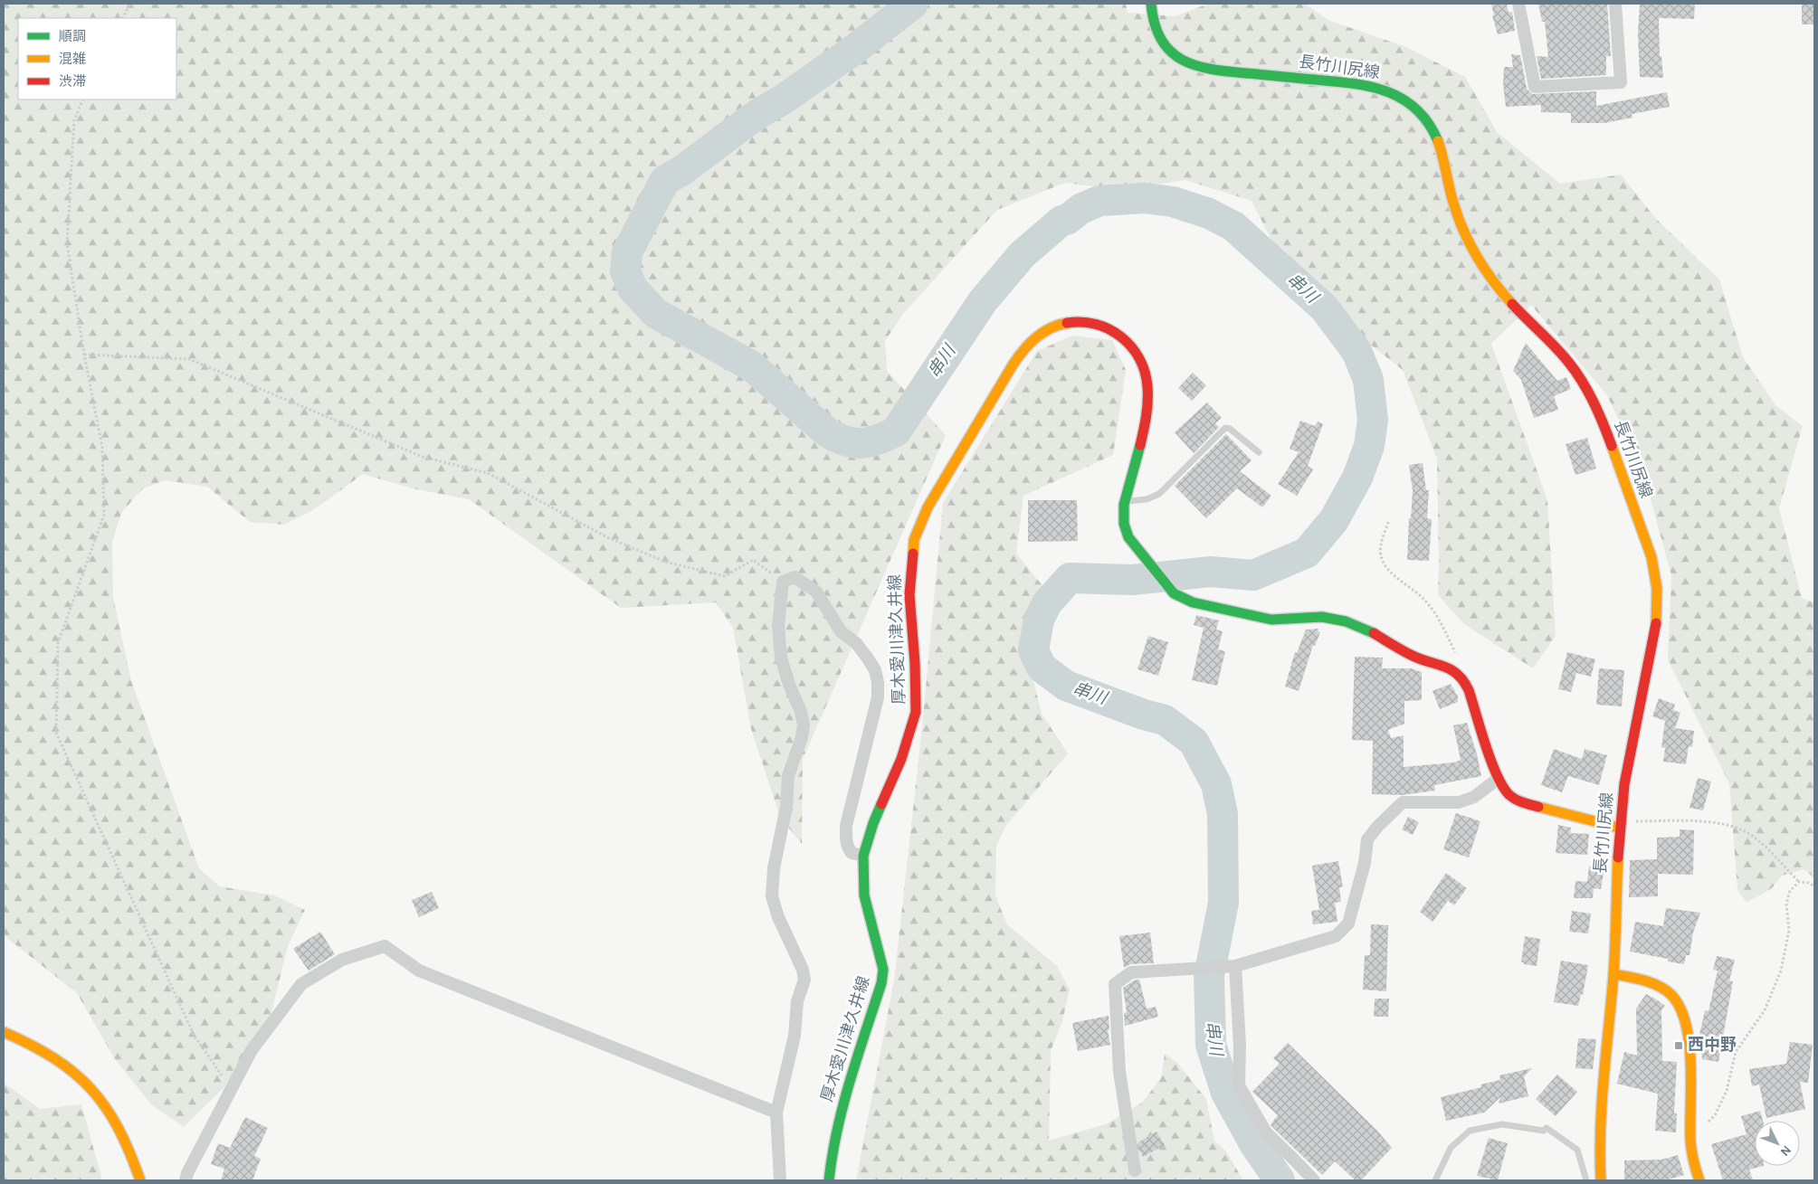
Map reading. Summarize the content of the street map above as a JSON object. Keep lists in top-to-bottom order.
{
  "streets": {
    "main road": ["長竹川尻線", "厚木愛川津久井線"]
  },
  "water": ["串川"],
  "places": {
    "transit": ["西中野"]
  },
  "legend": ["順調", "混雑", "渋滞"],
  "north": "bottom right"
}
